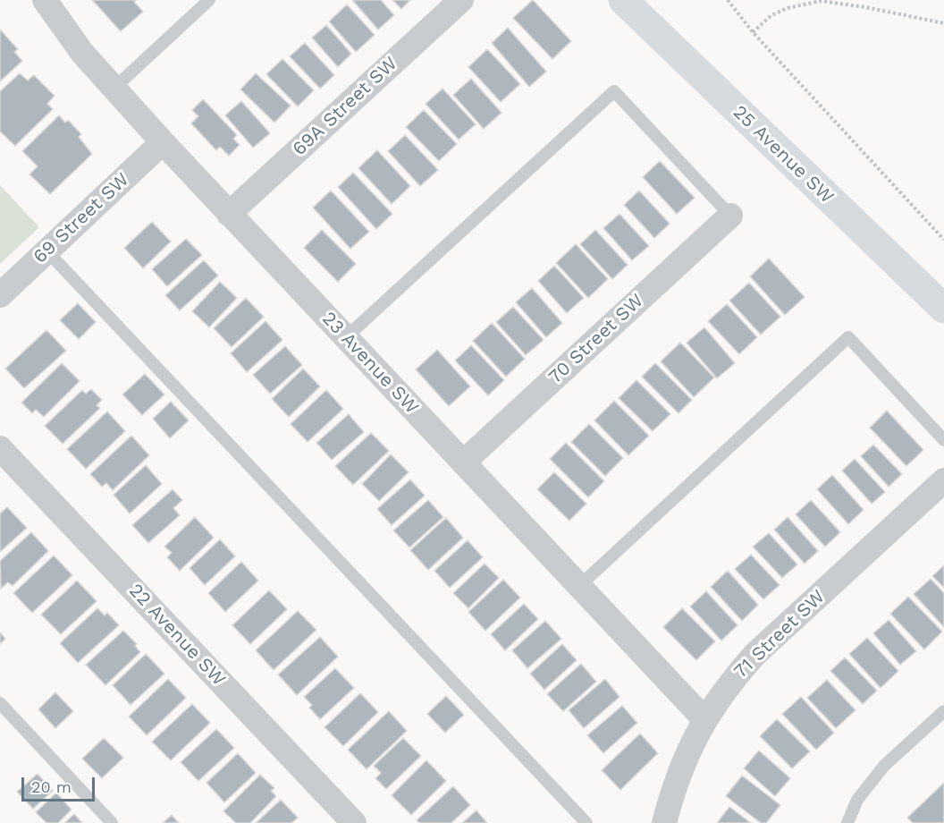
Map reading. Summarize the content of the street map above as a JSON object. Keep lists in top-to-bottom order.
{
  "streets": {
    "main road": ["25 Avenue SW"],
    "street": [
      "69A Street SW",
      "69 Street SW",
      "70 Street SW",
      "23 Avenue SW",
      "71 Street SW",
      "22 Avenue SW"
    ]
  },
  "crossings": [
    ["69A Street SW", "23 Avenue SW"],
    ["69 Street SW", "23 Avenue SW"],
    ["70 Street SW", "23 Avenue SW"],
    ["23 Avenue SW", "71 Street SW"]
  ],
  "scale_bar": "20 m"
}
